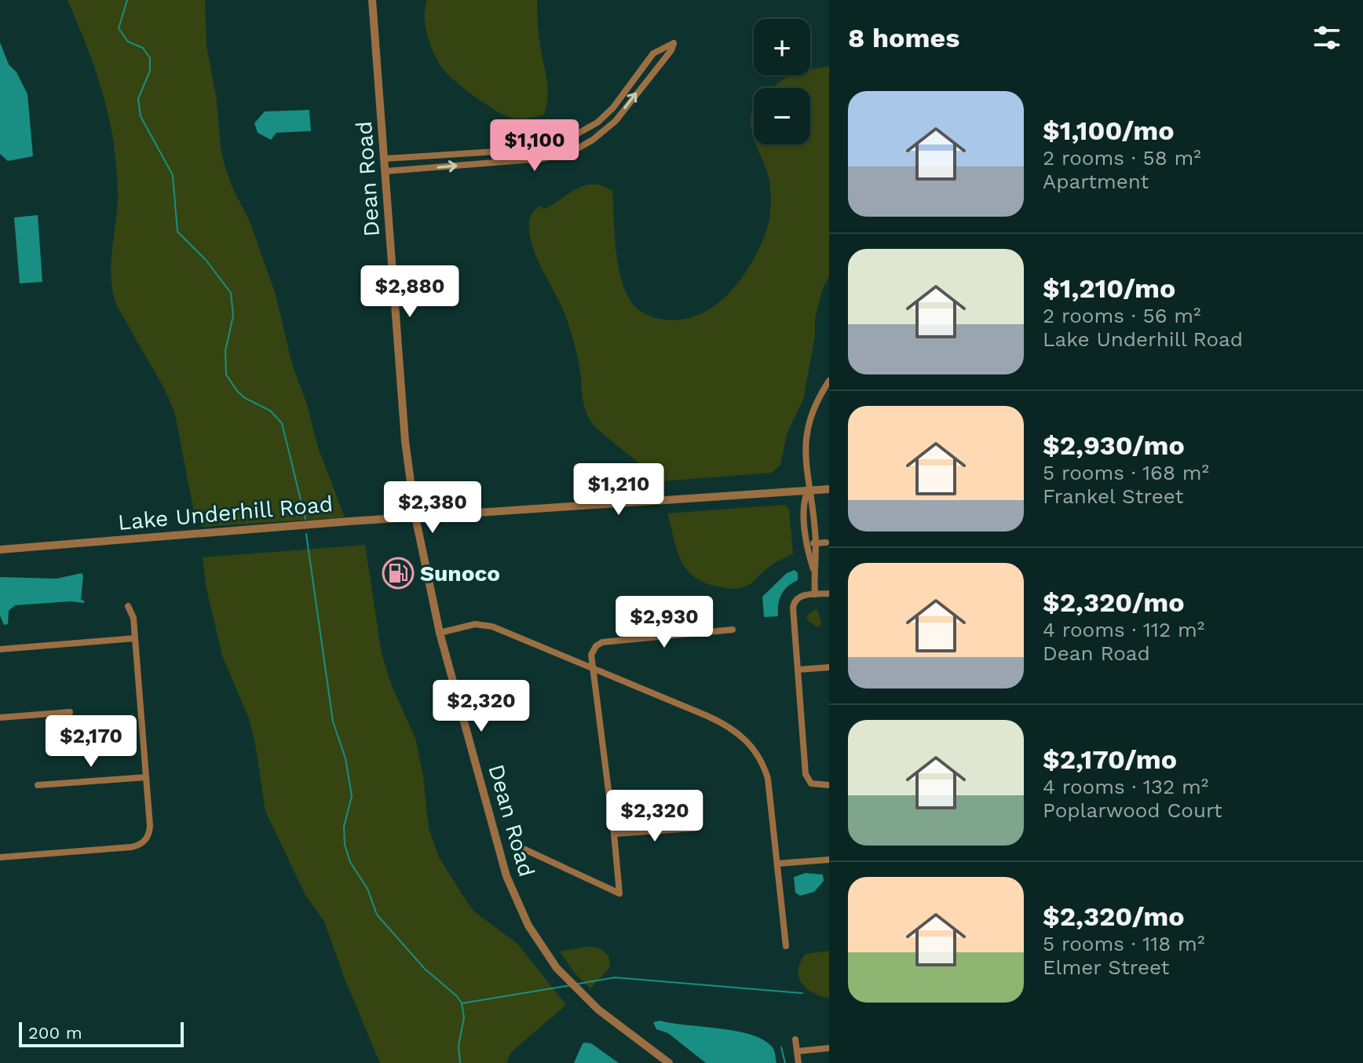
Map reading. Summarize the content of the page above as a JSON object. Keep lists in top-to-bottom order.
{
  "streets": {
    "street": ["Dean Road", "Lake Underhill Road"]
  },
  "crossings": [
    ["Dean Road", "Lake Underhill Road"]
  ],
  "places": {
    "fuel station": ["Sunoco"]
  },
  "scale_bar": "200 m",
  "page": {
    "heading": "8 homes",
    "map_buttons": ["+", "−"],
    "list": [
      {
        "name": "$1,100/mo",
        "note": "2 rooms · 58 m² · Apartment"
      },
      {
        "name": "$1,210/mo",
        "note": "2 rooms · 56 m² · Lake Underhill Road"
      },
      {
        "name": "$2,930/mo",
        "note": "5 rooms · 168 m² · Frankel Street"
      },
      {
        "name": "$2,320/mo",
        "note": "4 rooms · 112 m² · Dean Road"
      },
      {
        "name": "$2,170/mo",
        "note": "4 rooms · 132 m² · Poplarwood Court"
      },
      {
        "name": "$2,320/mo",
        "note": "5 rooms · 118 m² · Elmer Street"
      }
    ],
    "price": [
      "$1,100",
      "$2,880",
      "$1,210",
      "$2,380",
      "$2,930",
      "$2,320",
      "$2,170",
      "$2,320"
    ],
    "scale": "200 m"
  }
}
